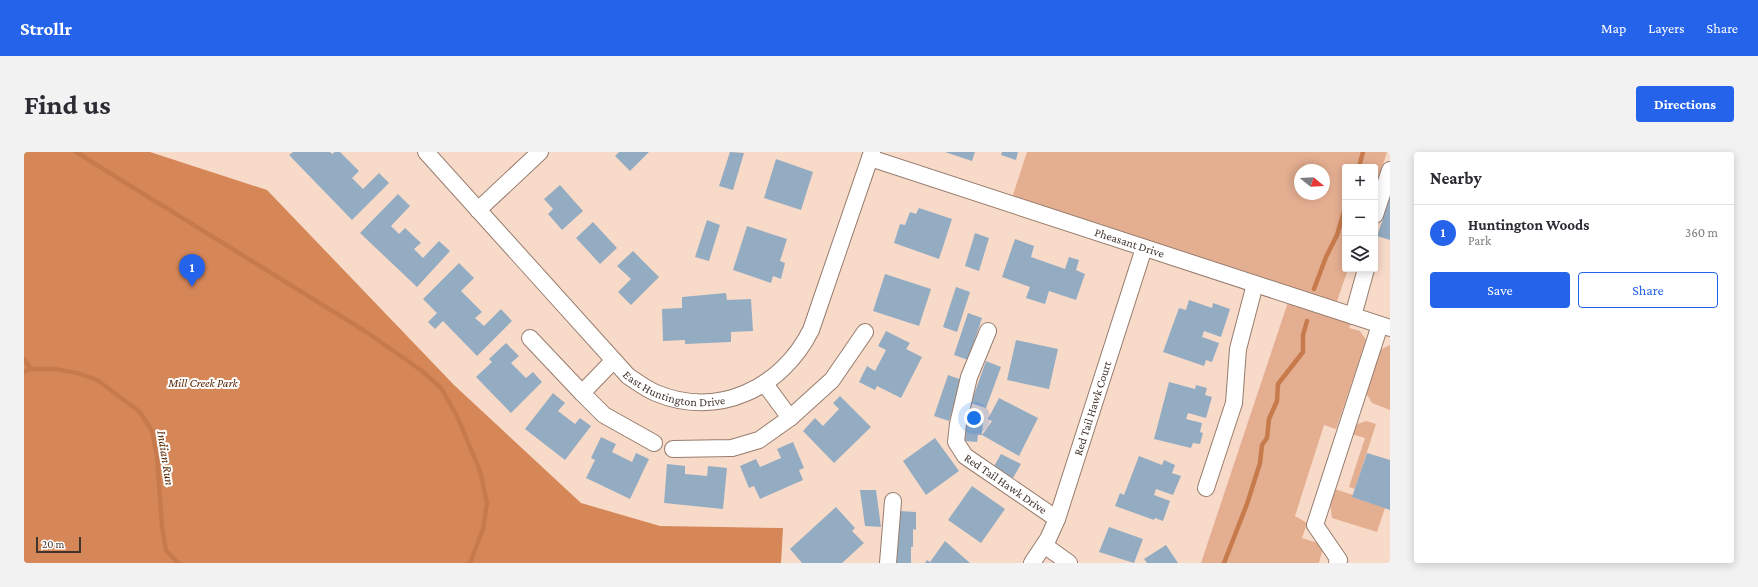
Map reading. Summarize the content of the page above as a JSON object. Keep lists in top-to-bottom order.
{
  "streets": {
    "street": [
      "Pheasant Drive",
      "East Huntington Drive",
      "Red Tail Hawk Court",
      "Red Tail Hawk Drive"
    ]
  },
  "crossings": [
    ["Pheasant Drive", "East Huntington Drive"],
    ["Pheasant Drive", "Red Tail Hawk Court"],
    ["Red Tail Hawk Court", "Red Tail Hawk Drive"]
  ],
  "water": ["Indian Run"],
  "parks": ["Mill Creek Park"],
  "scale_bar": "20 m",
  "north": "right",
  "page": {
    "header": "Strollr",
    "nav": ["Map", "Layers", "Share"],
    "buttons": [
      "Directions",
      ["Save", "Share"]
    ],
    "title": "Find us",
    "heading": "Nearby",
    "map_buttons": ["+", "−"],
    "list": [
      {
        "mark": "1",
        "name": "Huntington Woods",
        "note": "Park",
        "value": "360 m"
      }
    ],
    "pins": "1",
    "scale": "20 m"
  }
}
